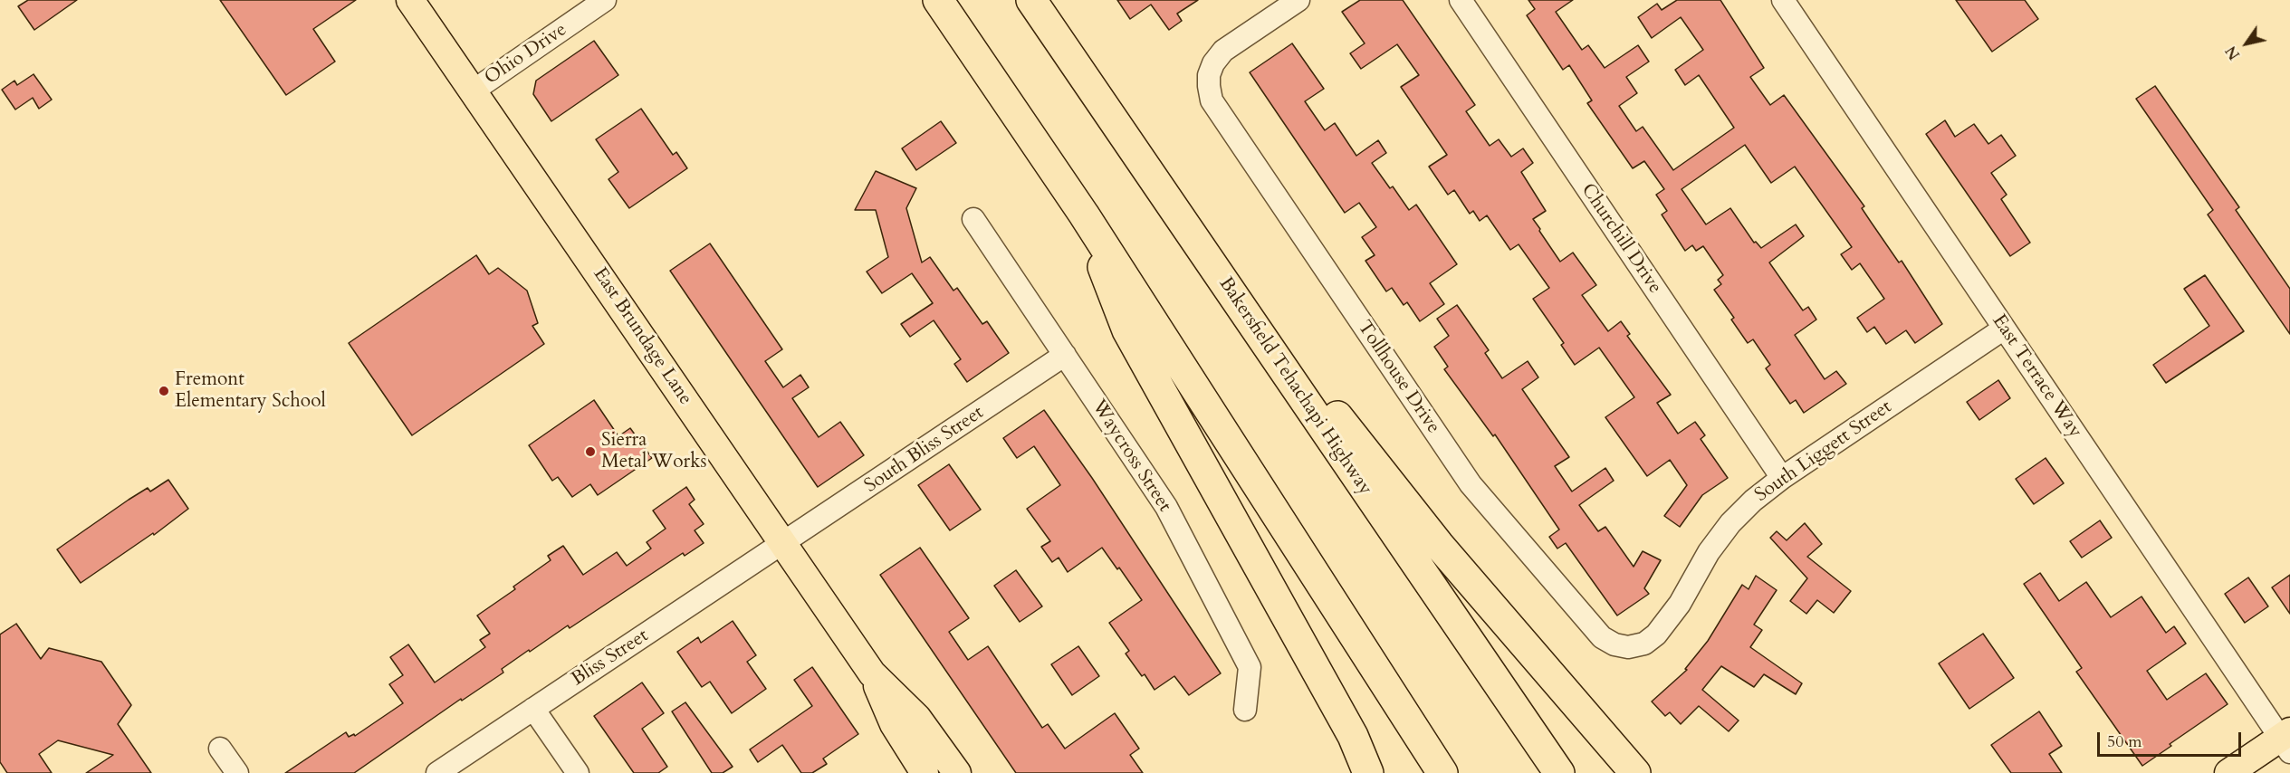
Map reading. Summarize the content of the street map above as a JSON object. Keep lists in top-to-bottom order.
{
  "streets": {
    "highway": ["Bakersfield Tehachapi Highway"],
    "main road": ["East Brundage Lane"],
    "street": [
      "Ohio Drive",
      "Churchill Drive",
      "East Terrace Way",
      "Tollhouse Drive",
      "South Bliss Street",
      "South Liggett Street",
      "Waycross Street",
      "Bliss Street"
    ]
  },
  "crossings": [
    ["Ohio Drive", "East Brundage Lane"],
    ["Churchill Drive", "South Liggett Street"],
    ["East Brundage Lane", "South Bliss Street"],
    ["East Brundage Lane", "Bliss Street"],
    ["East Terrace Way", "South Liggett Street"],
    ["Tollhouse Drive", "South Liggett Street"],
    ["South Bliss Street", "Waycross Street"],
    ["South Bliss Street", "Bliss Street"]
  ],
  "places": ["Fremont Elementary School", "Sierra Metal Works"],
  "scale_bar": "50 m",
  "north": "bottom left"
}
